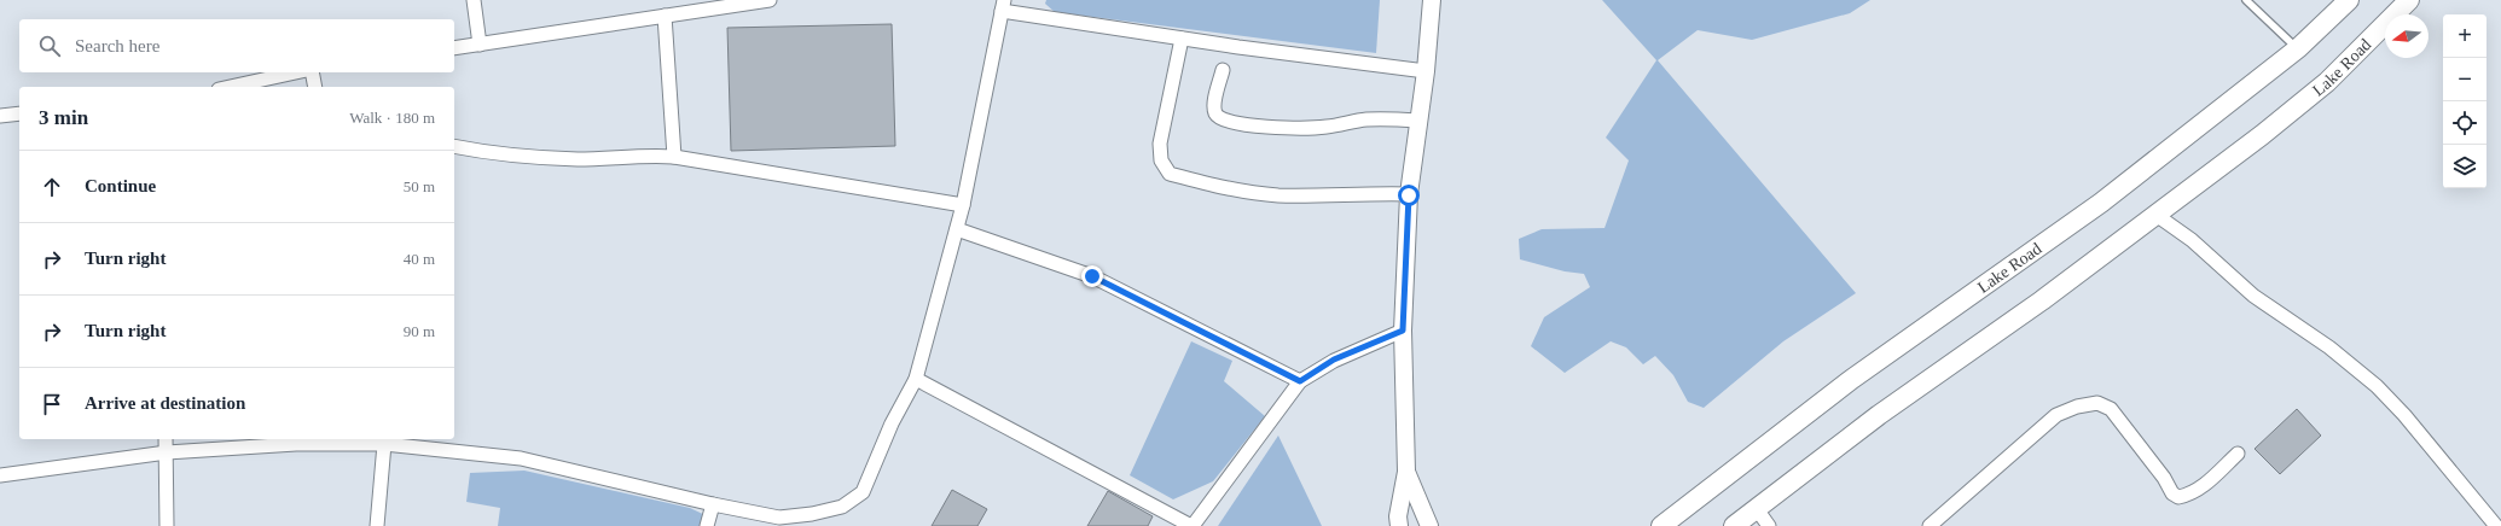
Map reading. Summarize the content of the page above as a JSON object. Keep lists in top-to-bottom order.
{
  "streets": {
    "main road": ["Lake Road"]
  },
  "north": "left",
  "page": {
    "map_buttons": ["+", "−"],
    "search": "Search here",
    "heading": ["3 min", "Walk · 180 m"],
    "list": [
      ["Continue", "50 m"],
      ["Turn right", "40 m"],
      ["Turn right", "90 m"],
      "Arrive at destination"
    ]
  }
}
